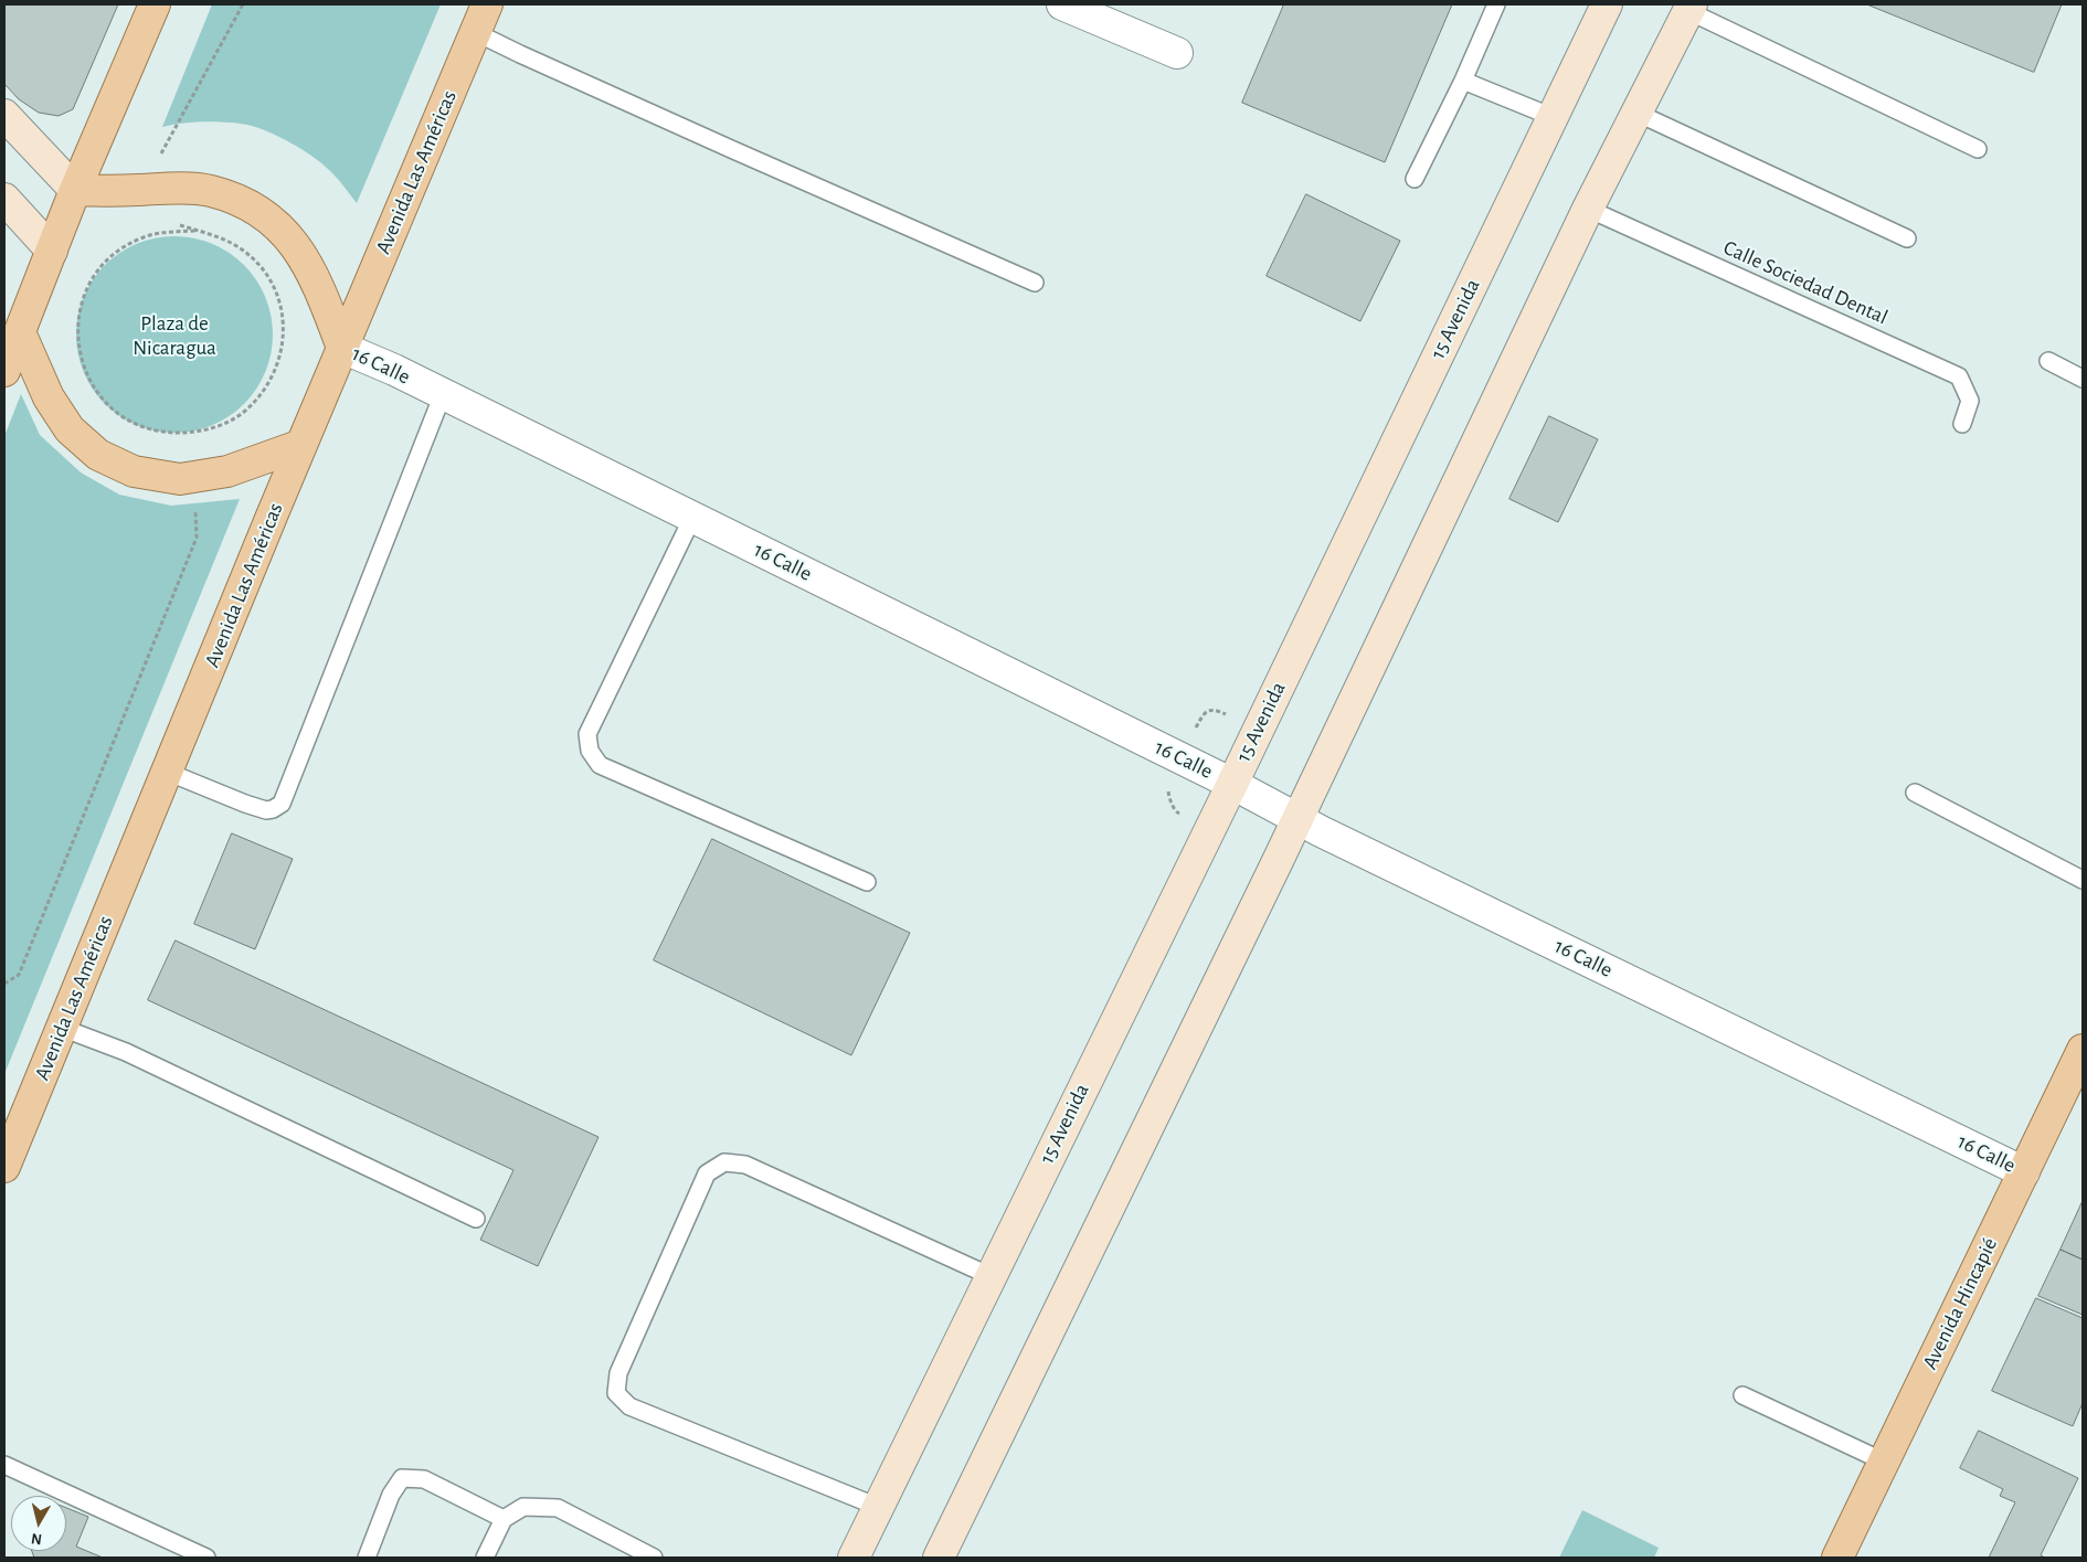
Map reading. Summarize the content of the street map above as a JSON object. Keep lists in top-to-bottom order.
{
  "streets": {
    "main road": ["Avenida Las Américas", "Avenida Hincapié"],
    "street": ["15 Avenida", "16 Calle"],
    "lane": ["Calle Sociedad Dental"]
  },
  "crossings": [
    ["Avenida Las Américas", "16 Calle"],
    ["15 Avenida", "16 Calle"],
    ["16 Calle", "Avenida Hincapié"]
  ],
  "parks": ["Plaza de Nicaragua"],
  "north": "bottom"
}
